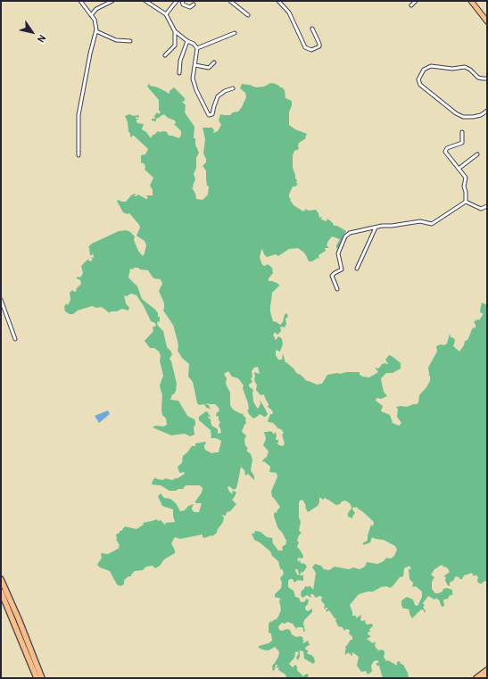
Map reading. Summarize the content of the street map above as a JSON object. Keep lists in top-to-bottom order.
{
  "north": "bottom right"
}
